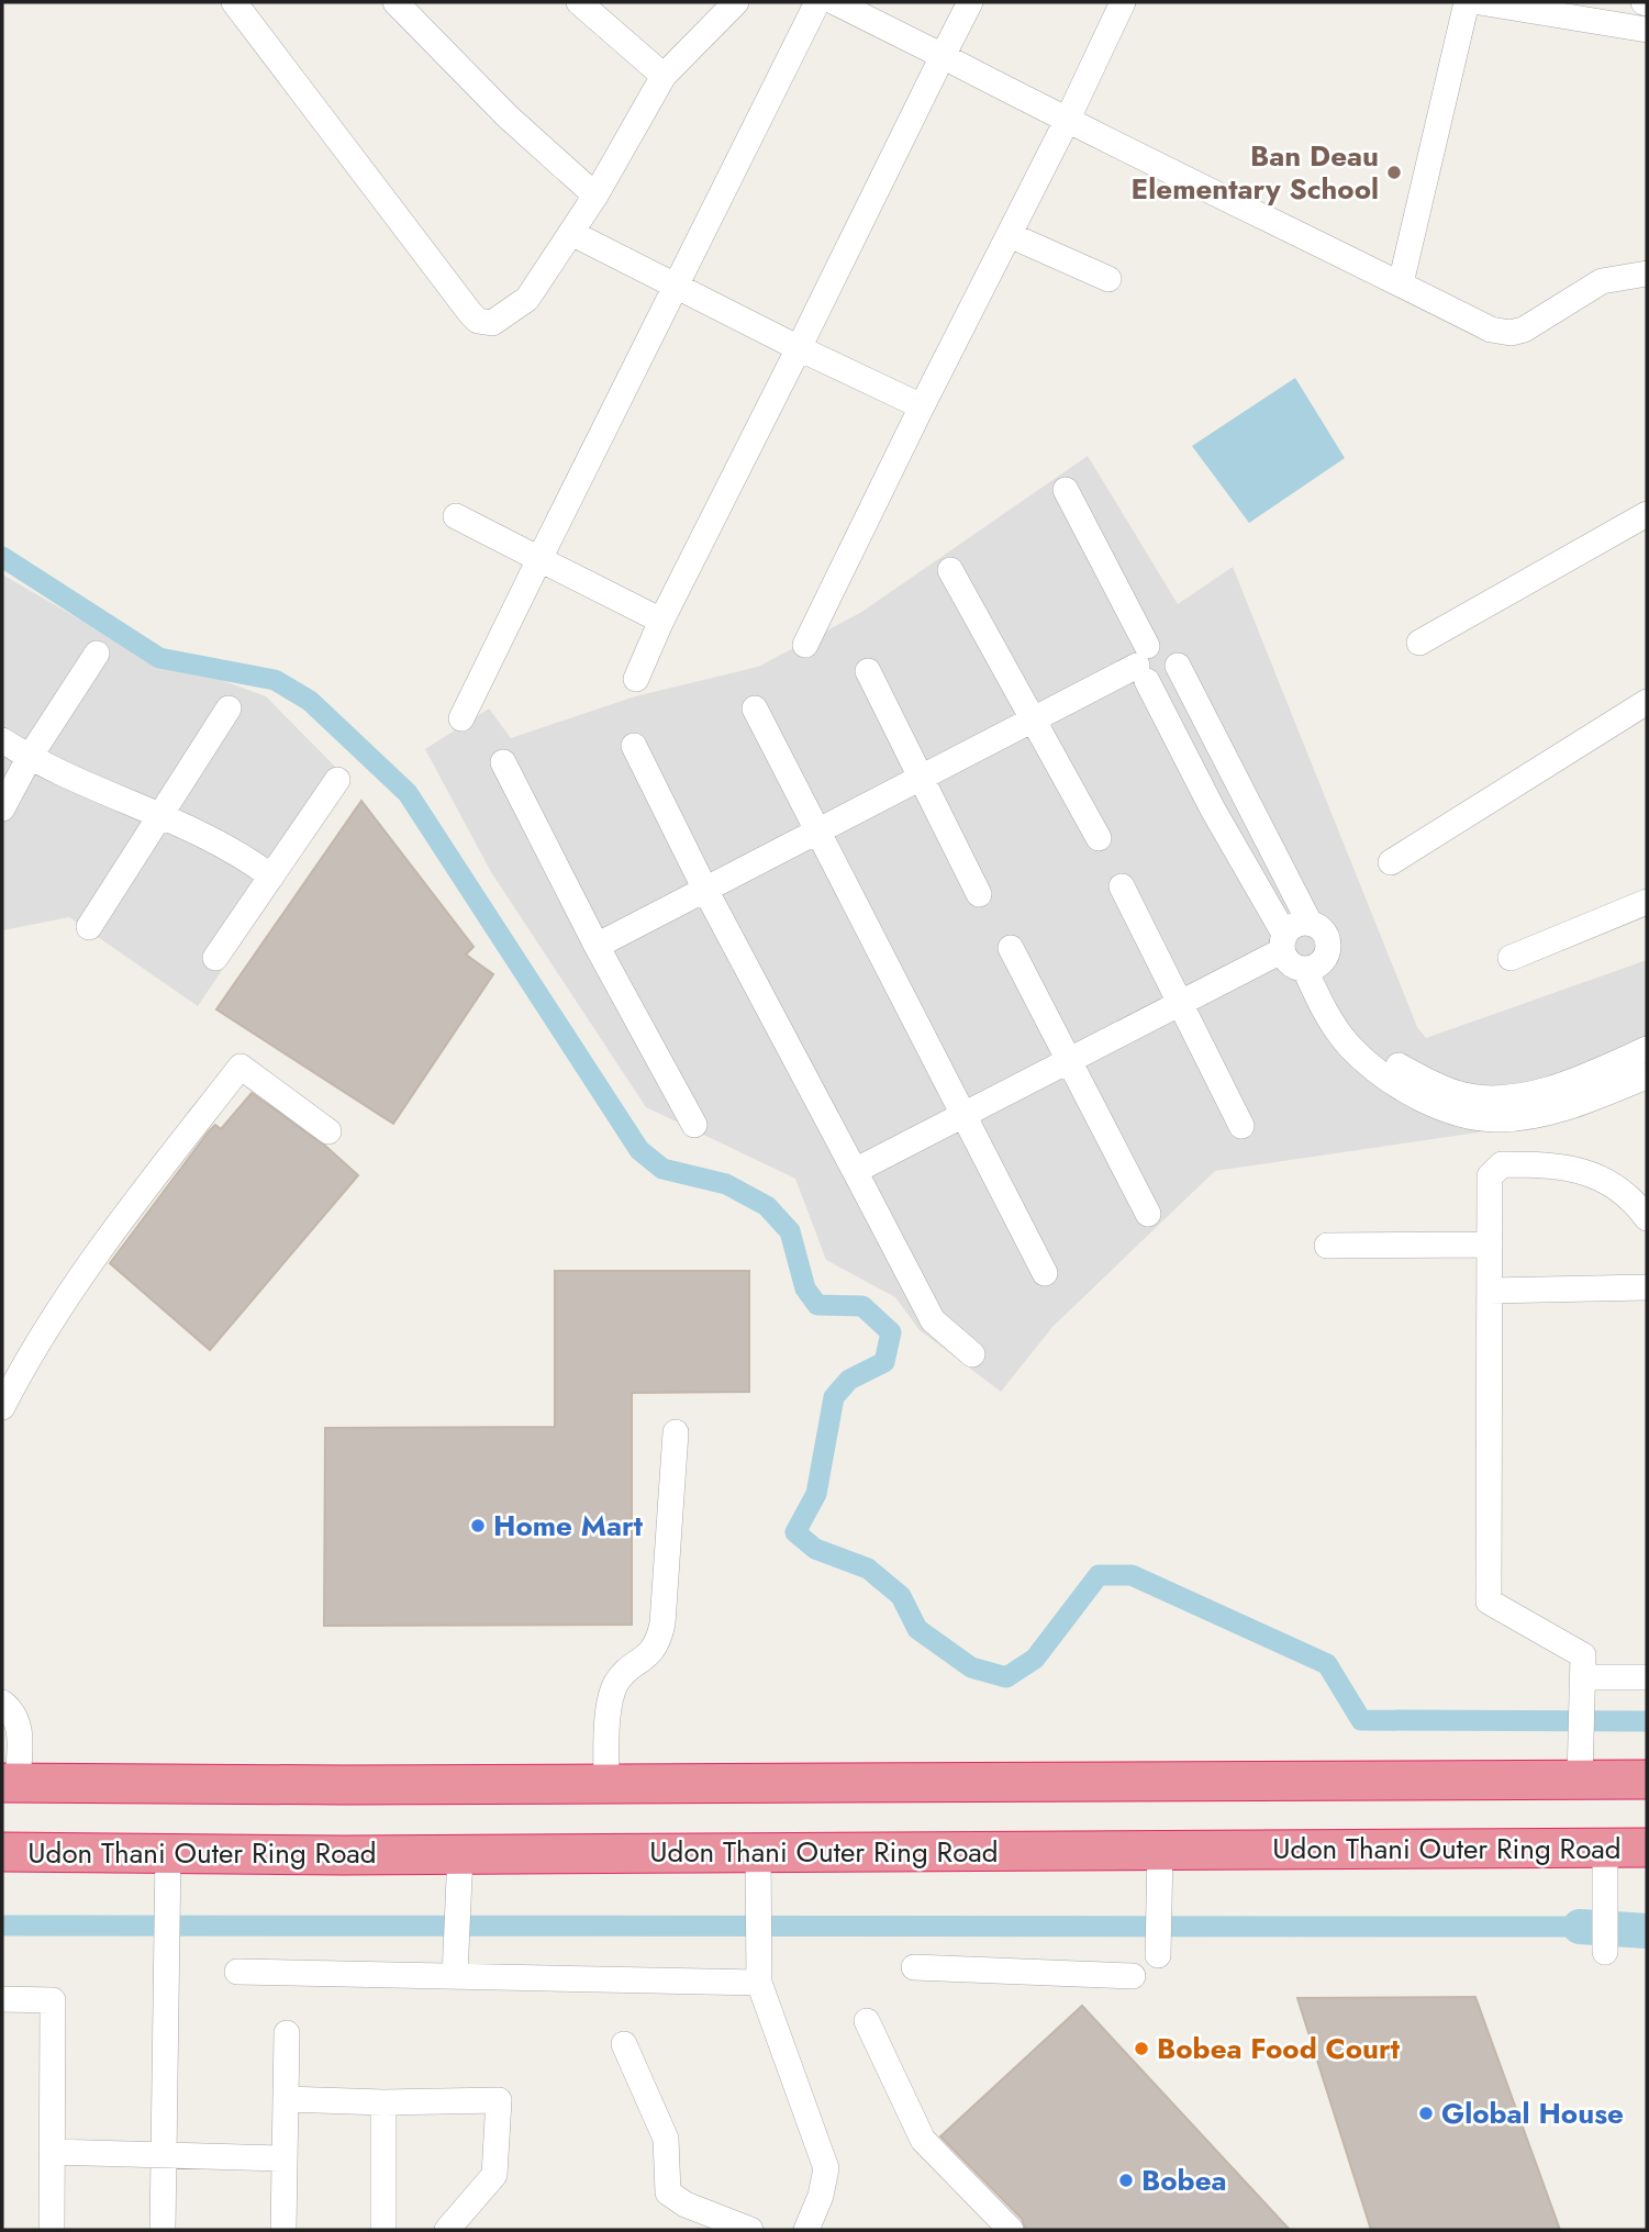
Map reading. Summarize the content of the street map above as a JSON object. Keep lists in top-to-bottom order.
{
  "streets": {
    "highway": ["Udon Thani Outer Ring Road"]
  },
  "places": [
    "Ban Deau Elementary School",
    "Home Mart",
    "Bobea Food Court",
    "Global House",
    "Bobea"
  ]
}
